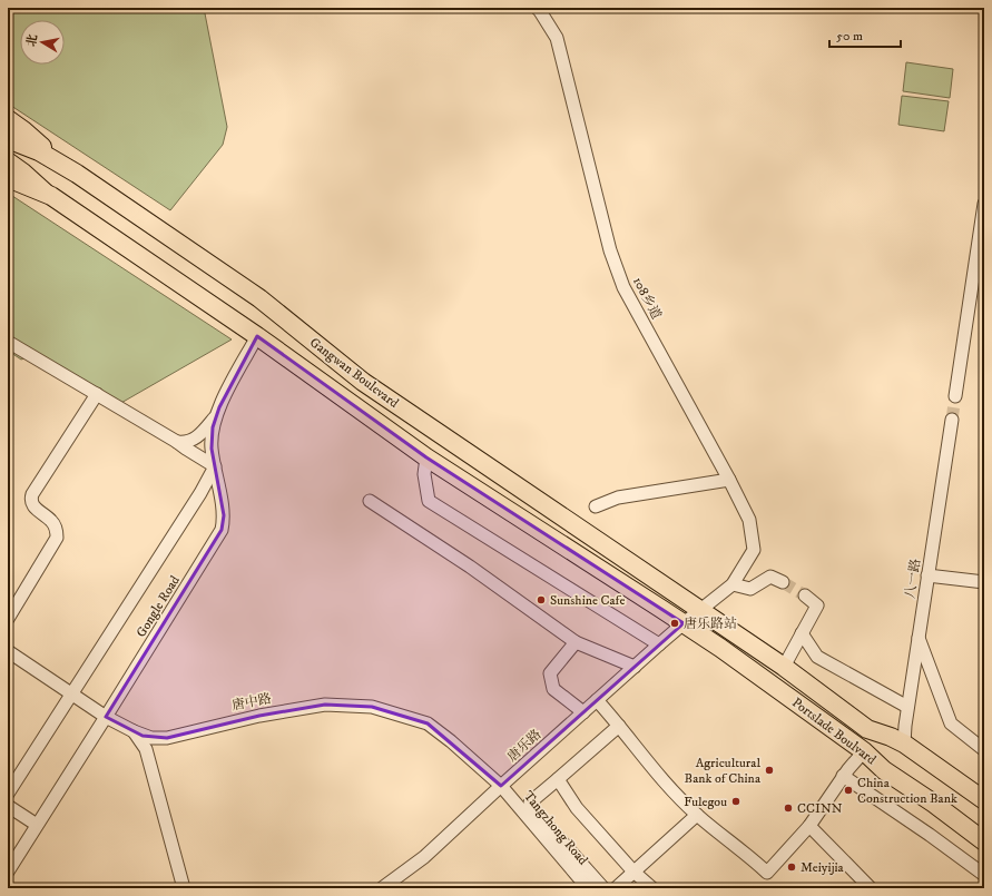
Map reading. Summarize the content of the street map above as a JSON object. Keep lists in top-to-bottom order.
{
  "streets": {
    "highway": ["Gangwan Boulevard", "Portslade Boulvard"],
    "street": [
      "108乡道",
      "八一路",
      "Gongle Road",
      "唐中路",
      "唐乐路",
      "Tangzhong Road"
    ]
  },
  "crossings": [
    ["108乡道", "Gangwan Boulevard"],
    ["108乡道", "Portslade Boulvard"],
    ["108乡道", "唐乐路"],
    ["Gangwan Boulevard", "Gongle Road"],
    ["Gangwan Boulevard", "Portslade Boulvard"],
    ["Gangwan Boulevard", "唐乐路"],
    ["八一路", "Portslade Boulvard"],
    ["Gongle Road", "唐中路"],
    ["唐中路", "唐乐路"],
    ["唐中路", "Tangzhong Road"],
    ["Portslade Boulvard", "唐乐路"],
    ["唐乐路", "Tangzhong Road"]
  ],
  "places": [
    "Sunshine Cafe",
    "唐乐路站",
    "Agricultural Bank of China",
    "China Construction Bank",
    "Fulegou",
    "CCINN",
    "Meiyijia"
  ],
  "scale_bar": "50 m",
  "north": "left"
}
